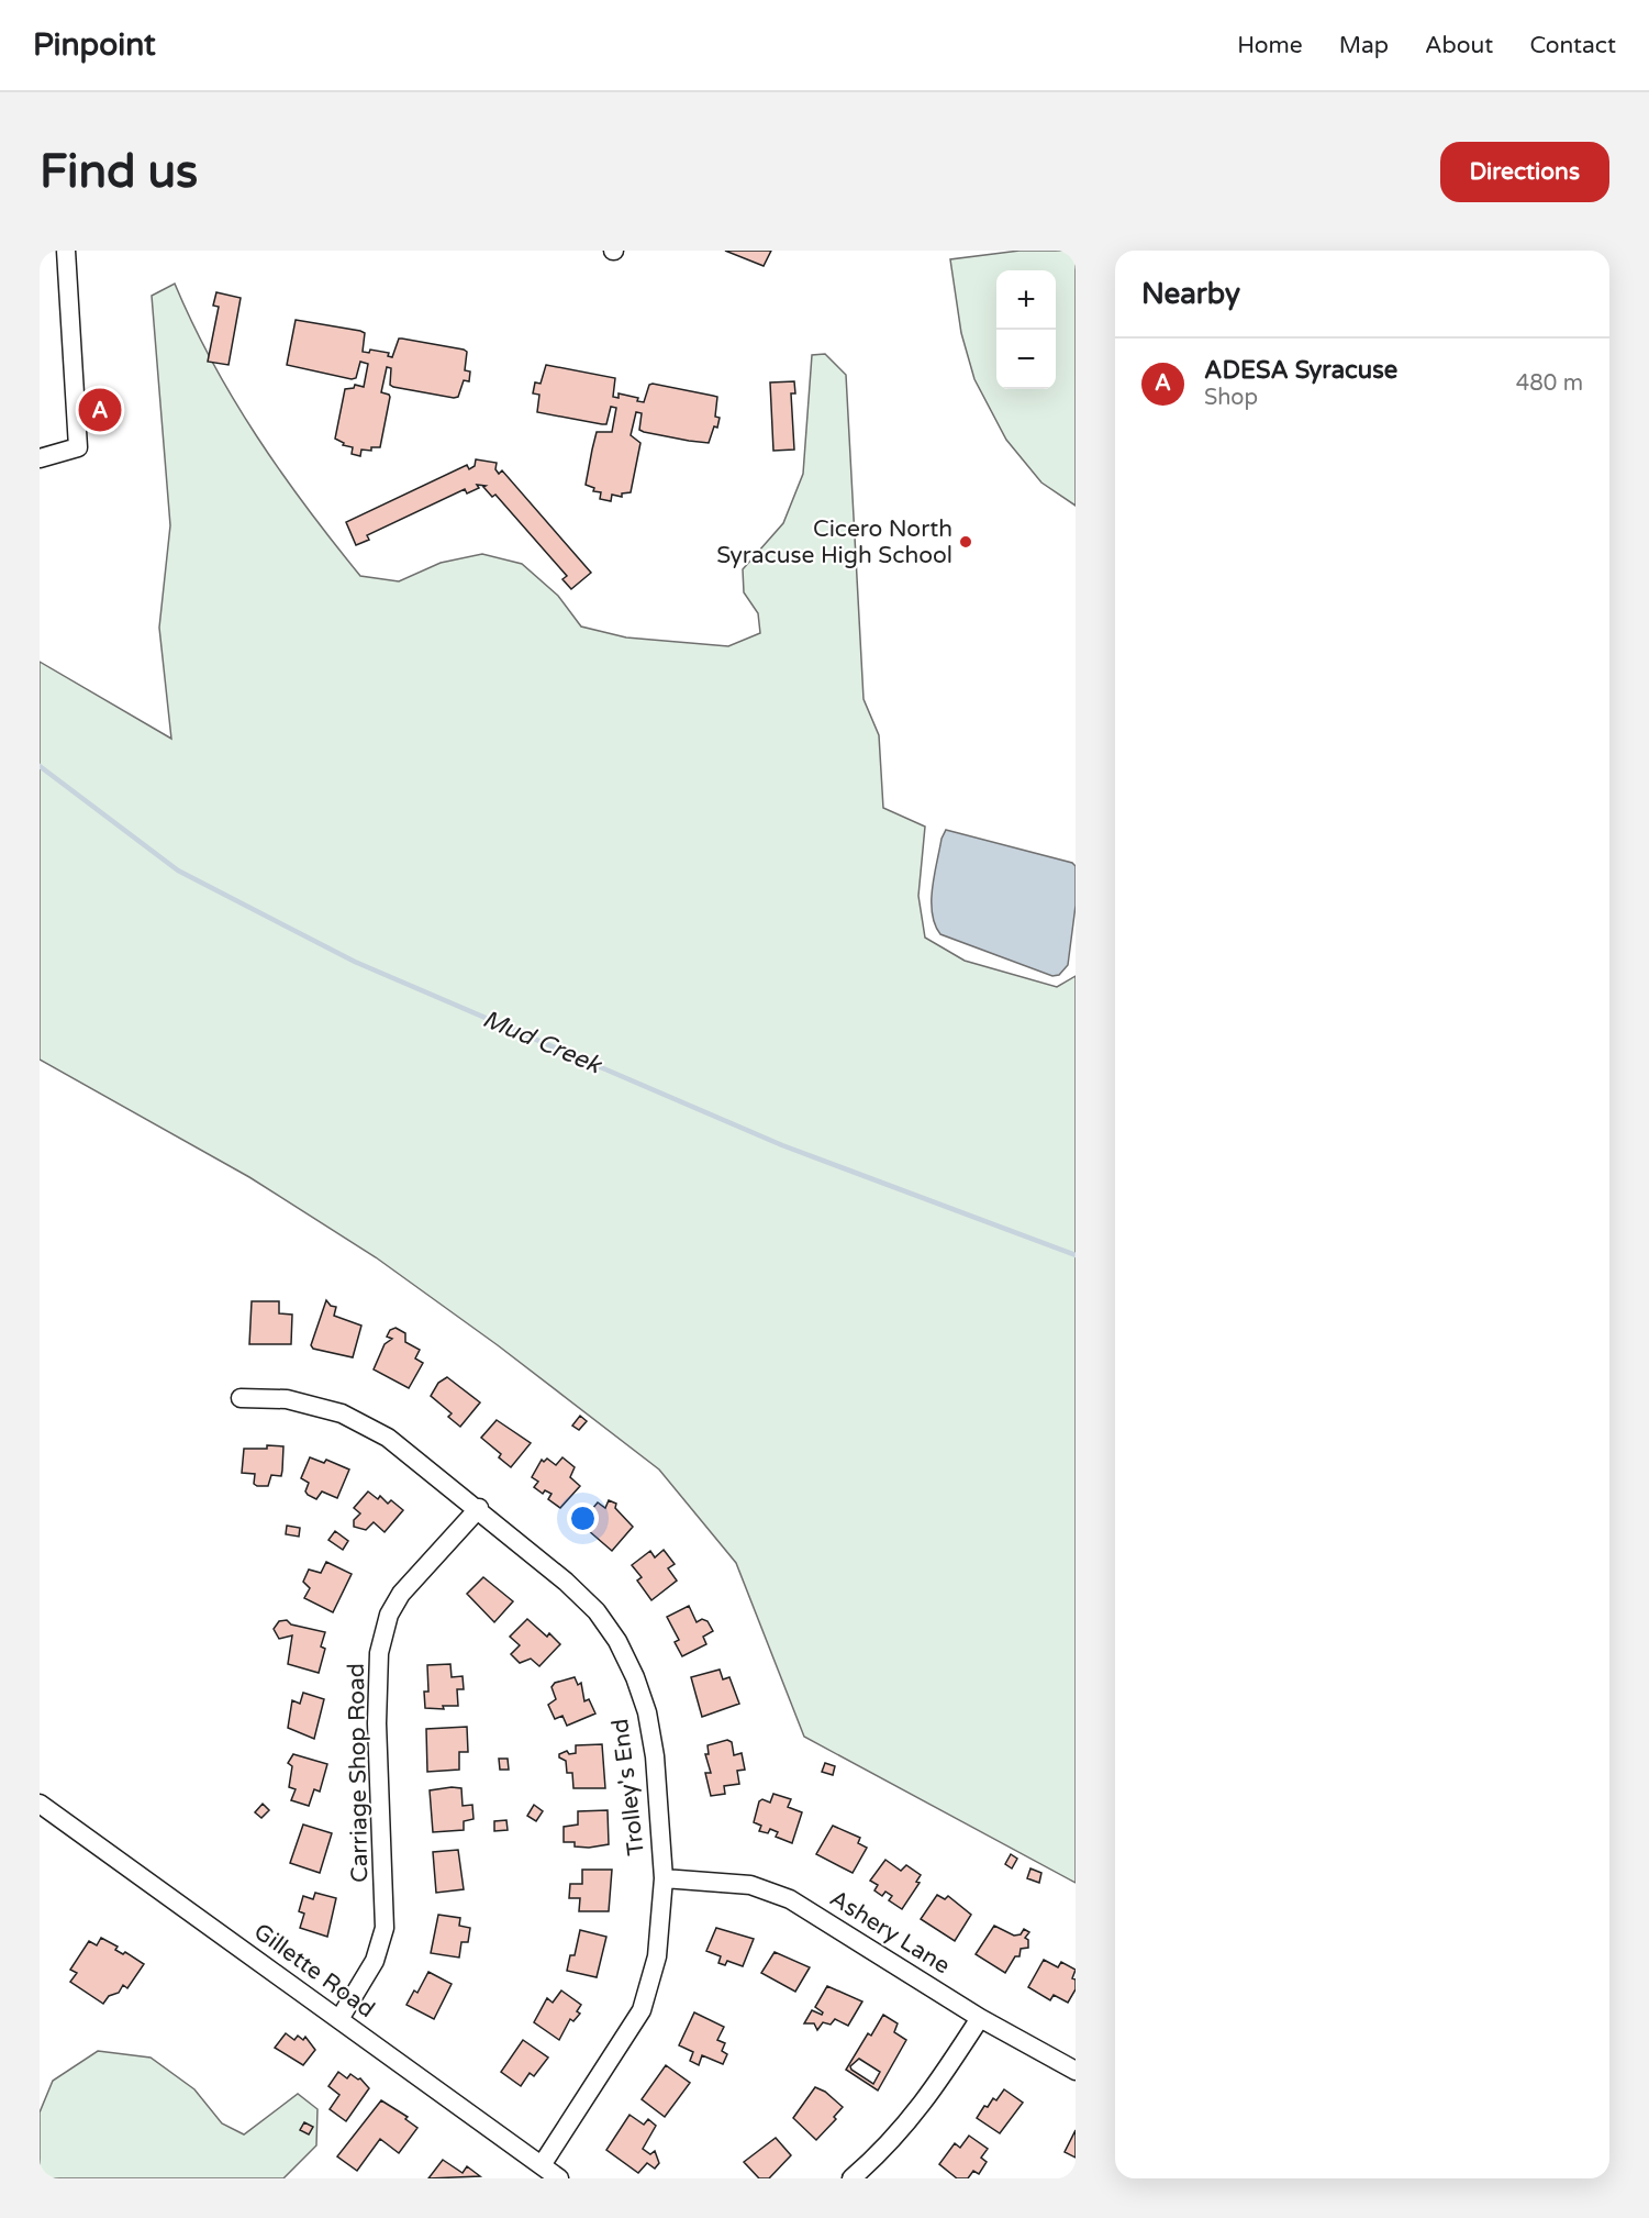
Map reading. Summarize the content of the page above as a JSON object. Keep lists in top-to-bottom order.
{
  "streets": {
    "street": [
      "Carriage Shop Road",
      "Trolley's End",
      "Ashery Lane",
      "Gillette Road"
    ]
  },
  "crossings": [
    ["Carriage Shop Road", "Trolley's End"],
    ["Carriage Shop Road", "Gillette Road"],
    ["Trolley's End", "Ashery Lane"],
    ["Trolley's End", "Gillette Road"]
  ],
  "water": ["Mud Creek"],
  "places": ["Cicero North Syracuse High School"],
  "page": {
    "header": "Pinpoint",
    "nav": [
      "Home",
      "Map",
      "About",
      "Contact"
    ],
    "buttons": "Directions",
    "title": "Find us",
    "heading": "Nearby",
    "map_buttons": ["+", "−"],
    "list": [
      {
        "mark": "A",
        "name": "ADESA Syracuse",
        "note": "Shop",
        "value": "480 m"
      }
    ],
    "pins": "A"
  }
}
